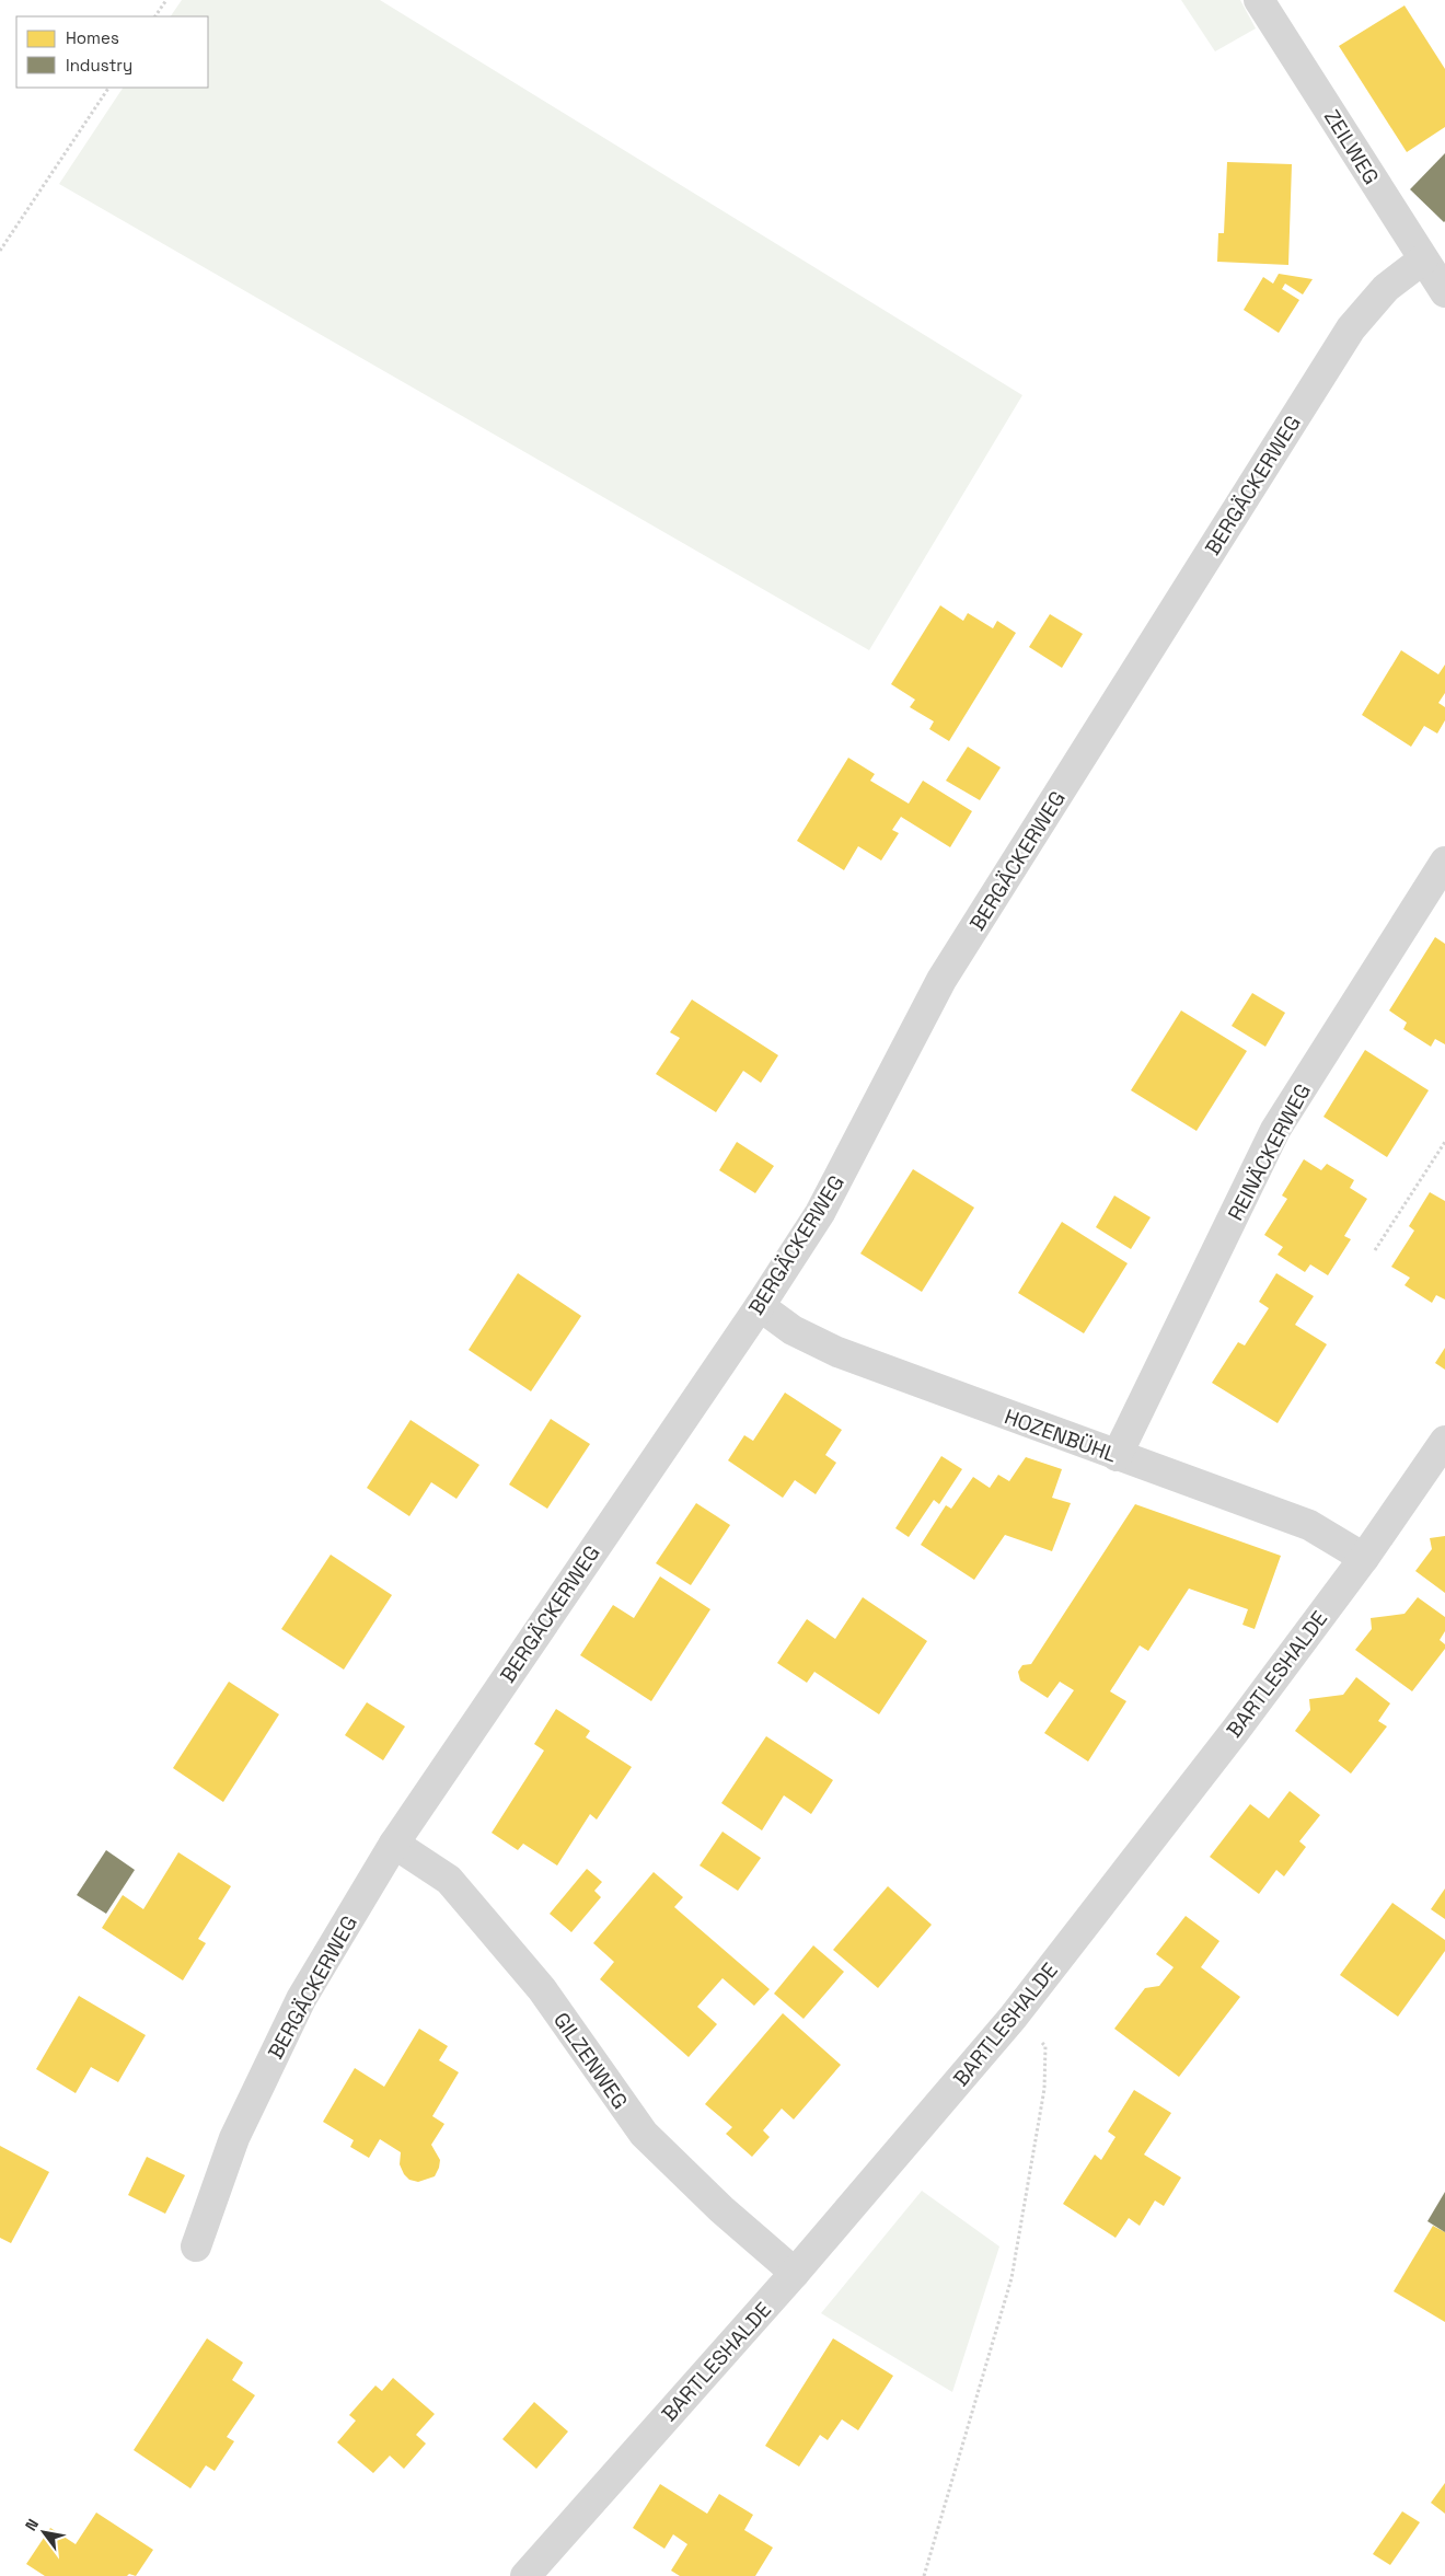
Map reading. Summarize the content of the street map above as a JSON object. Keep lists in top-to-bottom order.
{
  "streets": {
    "street": [
      "ZEILWEG",
      "BERGÄCKERWEG",
      "REINÄCKERWEG",
      "HOZENBÜHL",
      "BARTLESHALDE",
      "GILZENWEG"
    ]
  },
  "crossings": [
    ["ZEILWEG", "BERGÄCKERWEG"],
    ["BERGÄCKERWEG", "HOZENBÜHL"],
    ["BERGÄCKERWEG", "GILZENWEG"],
    ["REINÄCKERWEG", "HOZENBÜHL"],
    ["HOZENBÜHL", "BARTLESHALDE"],
    ["BARTLESHALDE", "GILZENWEG"]
  ],
  "legend": ["Homes", "Industry"],
  "north": "top left"
}
